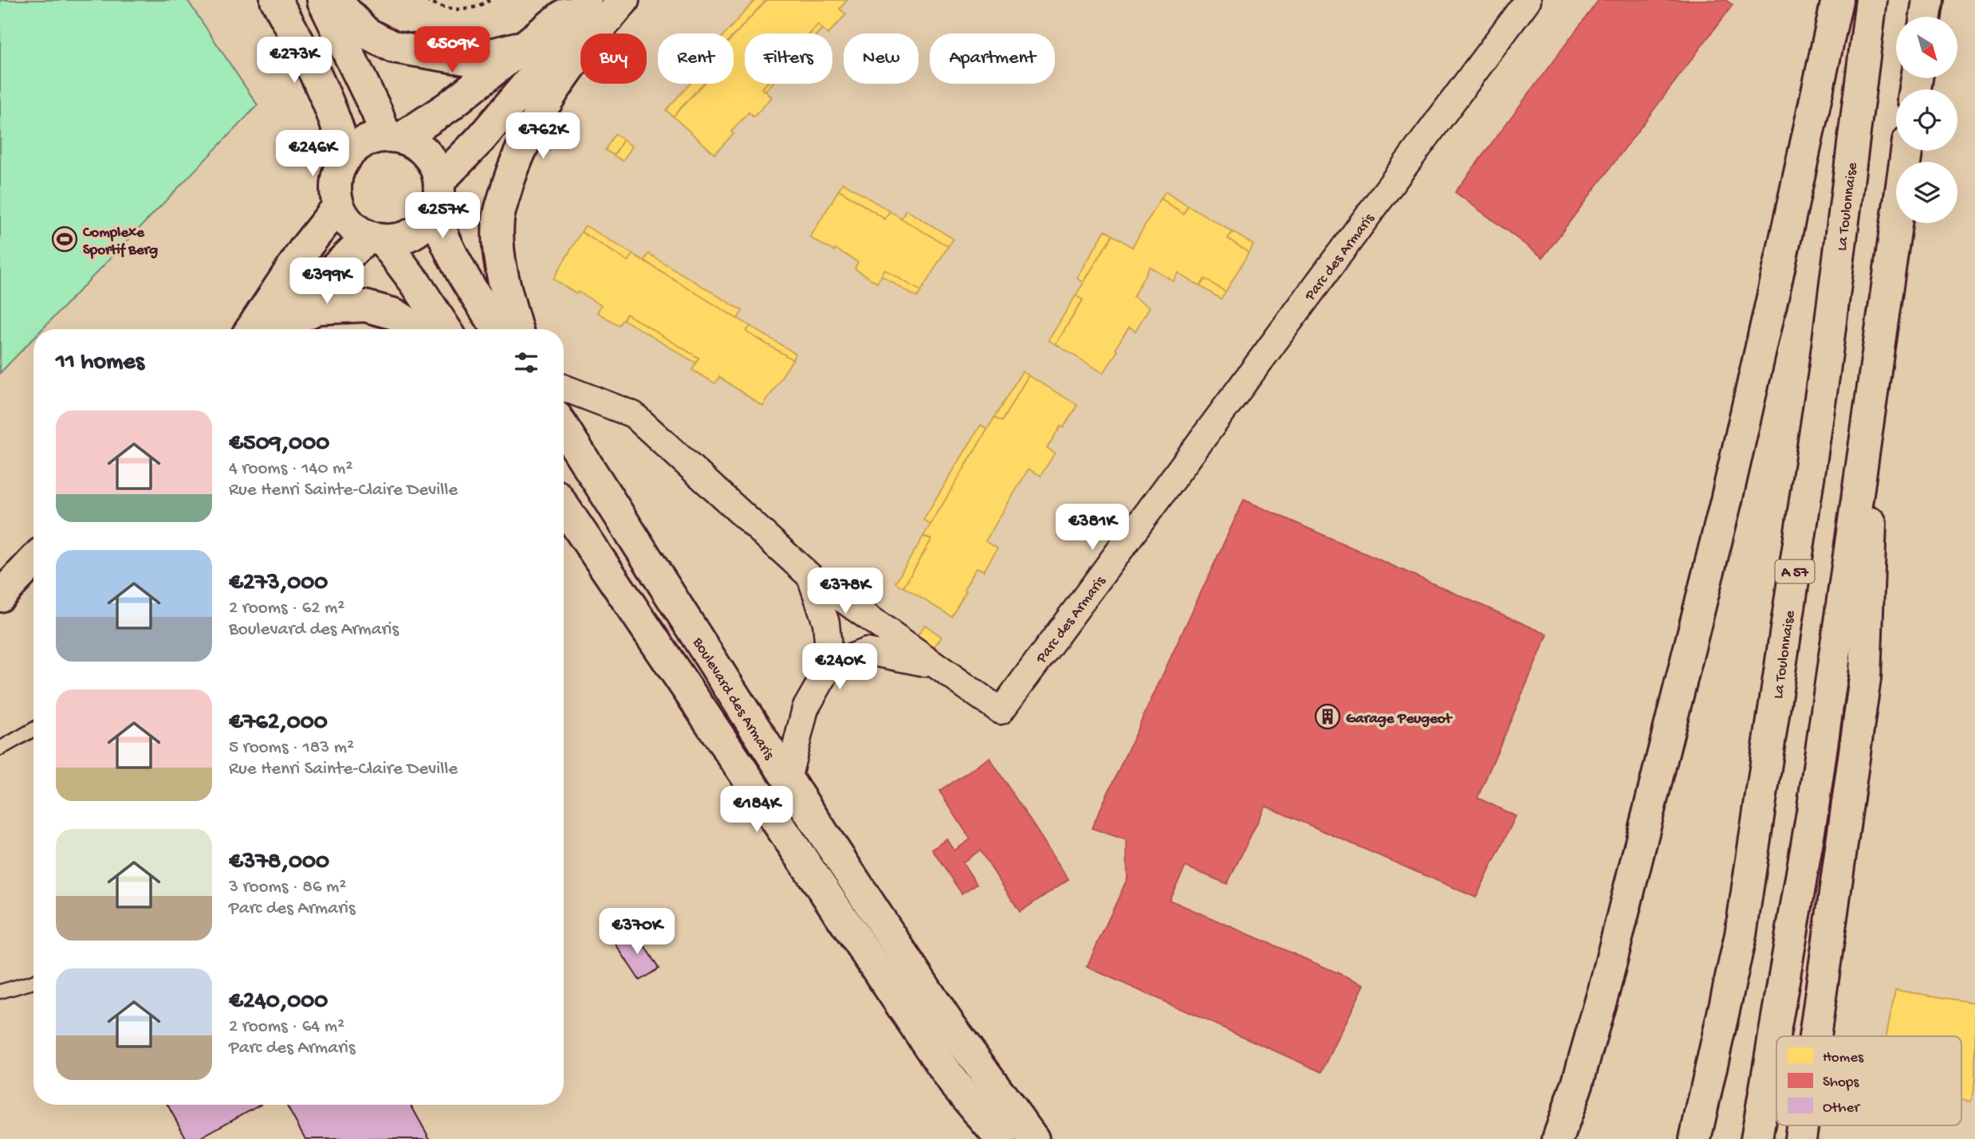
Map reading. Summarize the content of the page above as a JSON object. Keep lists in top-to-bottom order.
{
  "streets": {
    "main road": ["La Toulonnaise", "A 57", "Boulevard des Armaris"],
    "street": ["Parc des Armaris"]
  },
  "places": {
    "sports": ["Complexe Sportif Berg"],
    "building": ["Garage Peugeot"]
  },
  "legend": ["Homes", "Shops", "Other"],
  "north": "bottom right",
  "page": {
    "price": [
      "€509K",
      "€273K",
      "€762K",
      "€246K",
      "€257K",
      "€399K",
      "€381K",
      "€378K",
      "€240K",
      "€184K",
      "€370K"
    ],
    "chip": [
      "Buy",
      "Rent",
      "Filters",
      "New",
      "Apartment"
    ],
    "heading": "11 homes",
    "list": [
      {
        "name": "€509,000",
        "note": "4 rooms · 140 m² · Rue Henri Sainte-Claire Deville"
      },
      {
        "name": "€273,000",
        "note": "2 rooms · 62 m² · Boulevard des Armaris"
      },
      {
        "name": "€762,000",
        "note": "5 rooms · 183 m² · Rue Henri Sainte-Claire Deville"
      },
      {
        "name": "€378,000",
        "note": "3 rooms · 86 m² · Parc des Armaris"
      },
      {
        "name": "€240,000",
        "note": "2 rooms · 64 m² · Parc des Armaris"
      }
    ]
  }
}
